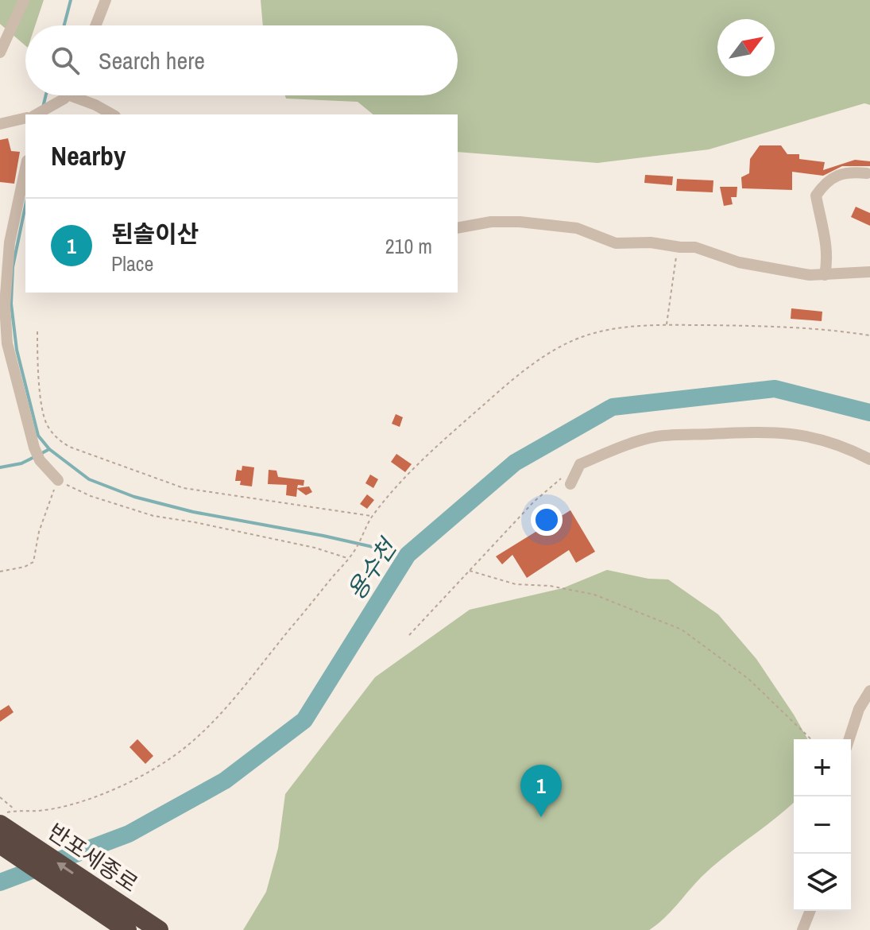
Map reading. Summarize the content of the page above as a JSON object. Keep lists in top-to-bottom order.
{
  "streets": {
    "highway": ["반포세종로"]
  },
  "water": ["용수천"],
  "north": "top right",
  "page": {
    "search": "Search here",
    "heading": "Nearby",
    "list": [
      {
        "mark": "1",
        "name": "된솔이산",
        "note": "Place",
        "value": "210 m"
      }
    ],
    "map_buttons": ["+", "−"],
    "pins": "1"
  }
}
